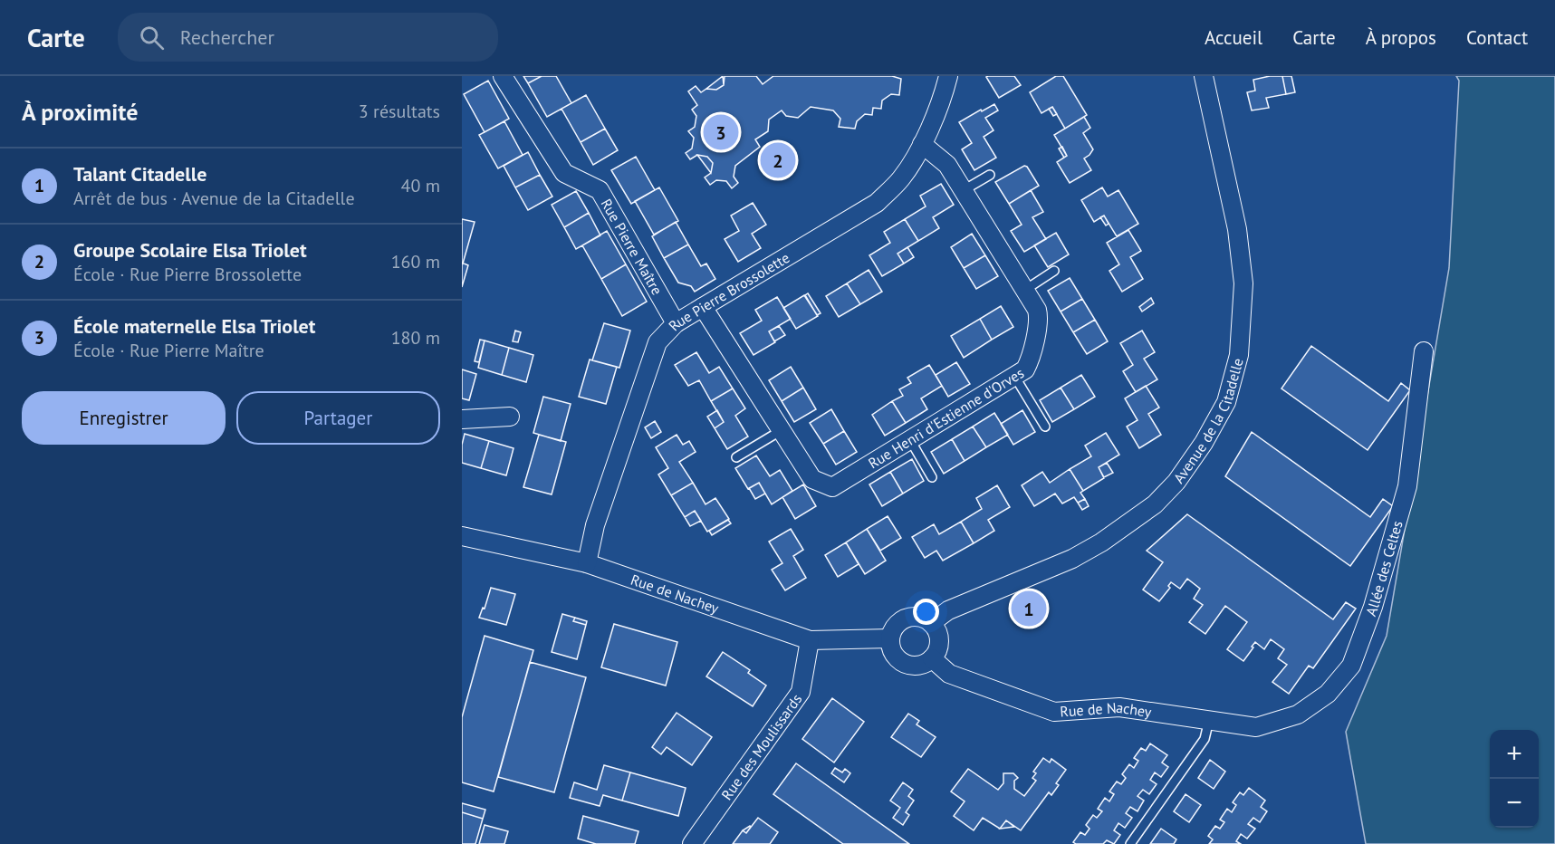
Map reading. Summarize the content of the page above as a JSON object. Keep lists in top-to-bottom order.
{
  "streets": {
    "street": [
      "Rue Pierre Maître",
      "Rue Pierre Brossolette",
      "Rue Henri d'Estienne d'Orves",
      "Avenue de la Citadelle",
      "Allée des Celtes",
      "Rue de Nachey",
      "Rue des Moulissards"
    ]
  },
  "crossings": [
    ["Rue Pierre Maître", "Rue Pierre Brossolette"],
    ["Rue Pierre Brossolette", "Rue Henri d'Estienne d'Orves"],
    ["Rue Pierre Brossolette", "Rue de Nachey"],
    ["Avenue de la Citadelle", "Rue de Nachey"],
    ["Allée des Celtes", "Rue de Nachey"],
    ["Rue de Nachey", "Rue des Moulissards"]
  ],
  "page": {
    "header": "Carte",
    "search": "Rechercher",
    "nav": [
      "Accueil",
      "Carte",
      "À propos",
      "Contact"
    ],
    "heading": ["À proximité", "3 résultats"],
    "pins": ["3", "2", "1"],
    "list": [
      {
        "mark": "1",
        "name": "Talant Citadelle",
        "note": "Arrêt de bus · Avenue de la Citadelle",
        "value": "40 m"
      },
      {
        "mark": "2",
        "name": "Groupe Scolaire Elsa Triolet",
        "note": "École · Rue Pierre Brossolette",
        "value": "160 m"
      },
      {
        "mark": "3",
        "name": "École maternelle Elsa Triolet",
        "note": "École · Rue Pierre Maître",
        "value": "180 m"
      }
    ],
    "buttons": ["Enregistrer", "Partager"],
    "map_buttons": ["+", "−"]
  }
}
